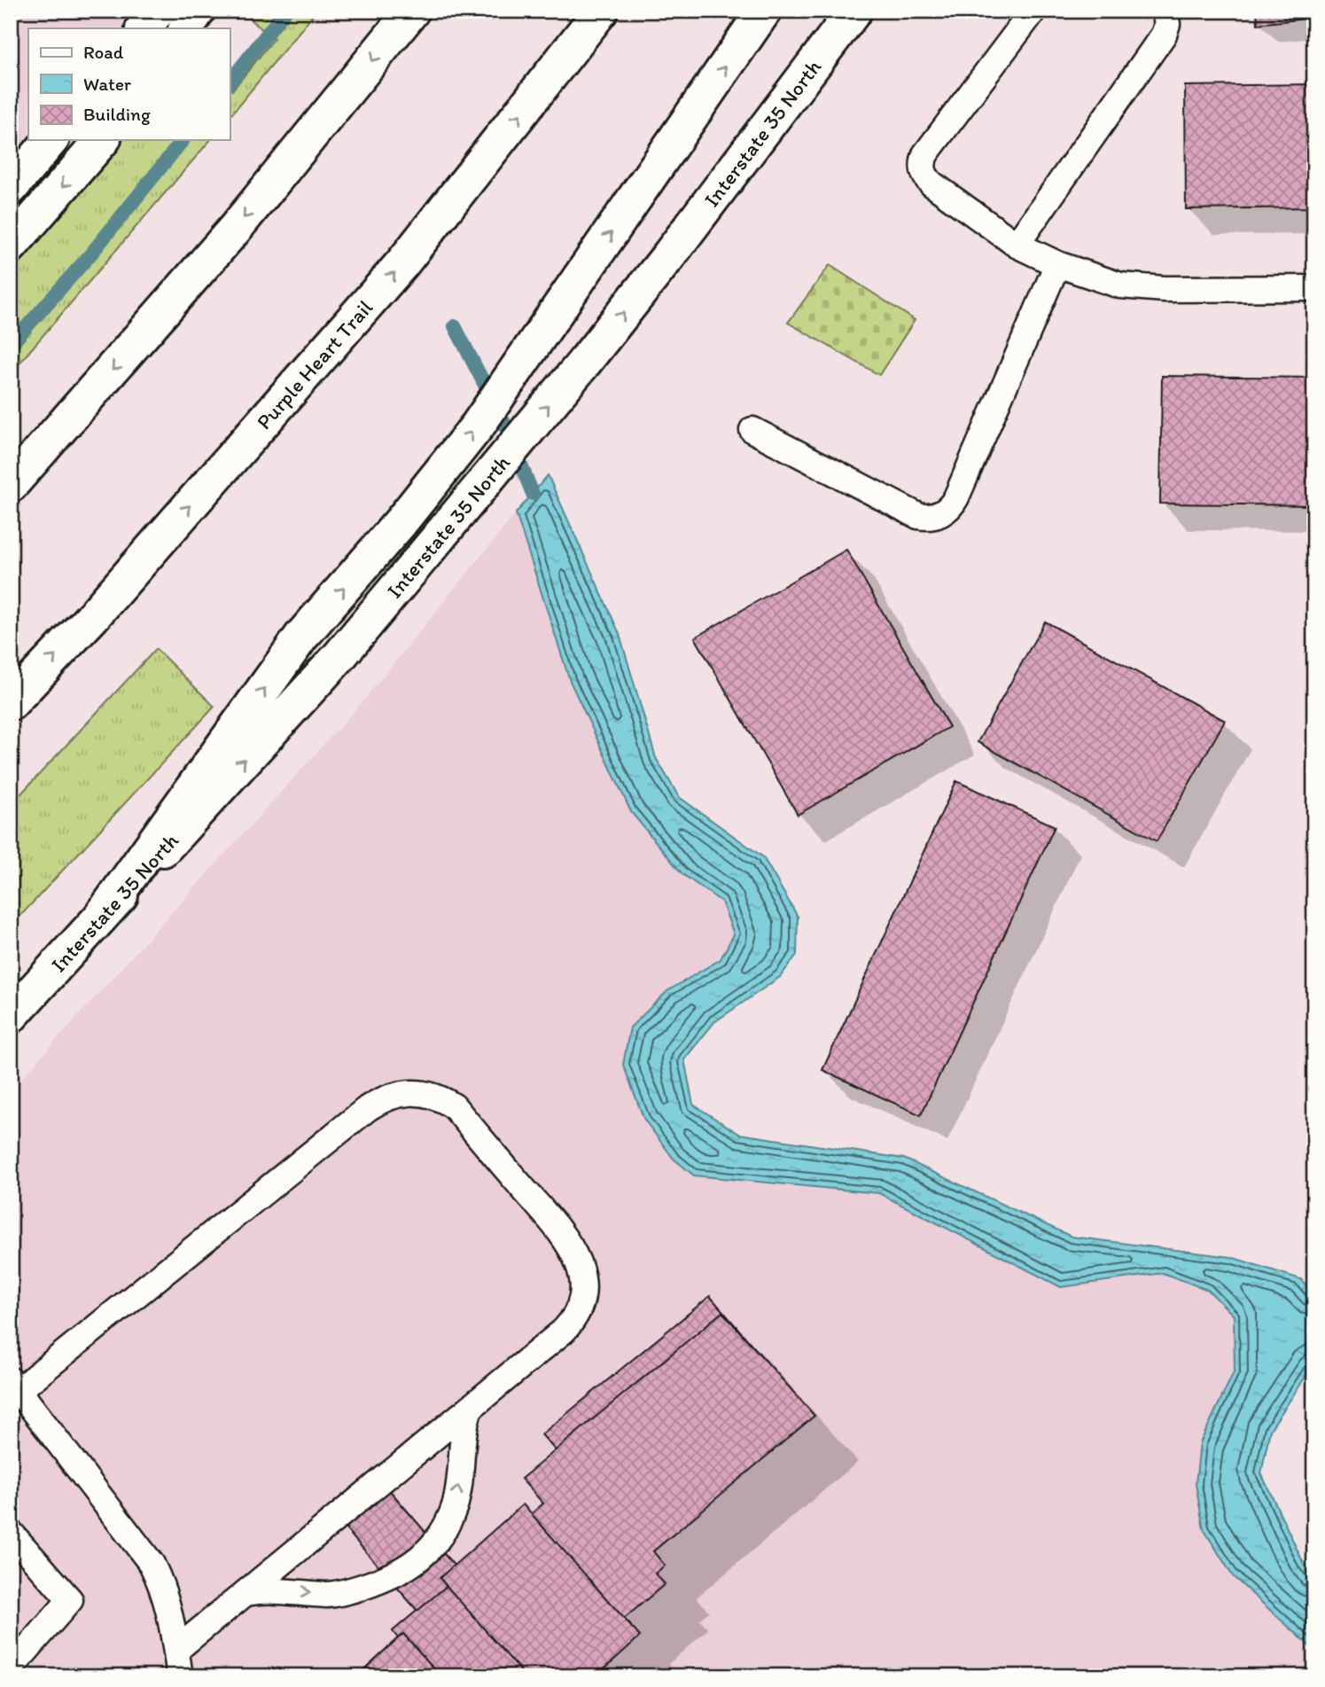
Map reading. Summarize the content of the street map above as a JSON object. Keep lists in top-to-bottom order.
{
  "streets": {
    "main road": ["Interstate 35 North", "Purple Heart Trail"]
  },
  "legend": ["Road", "Water", "Building"]
}
